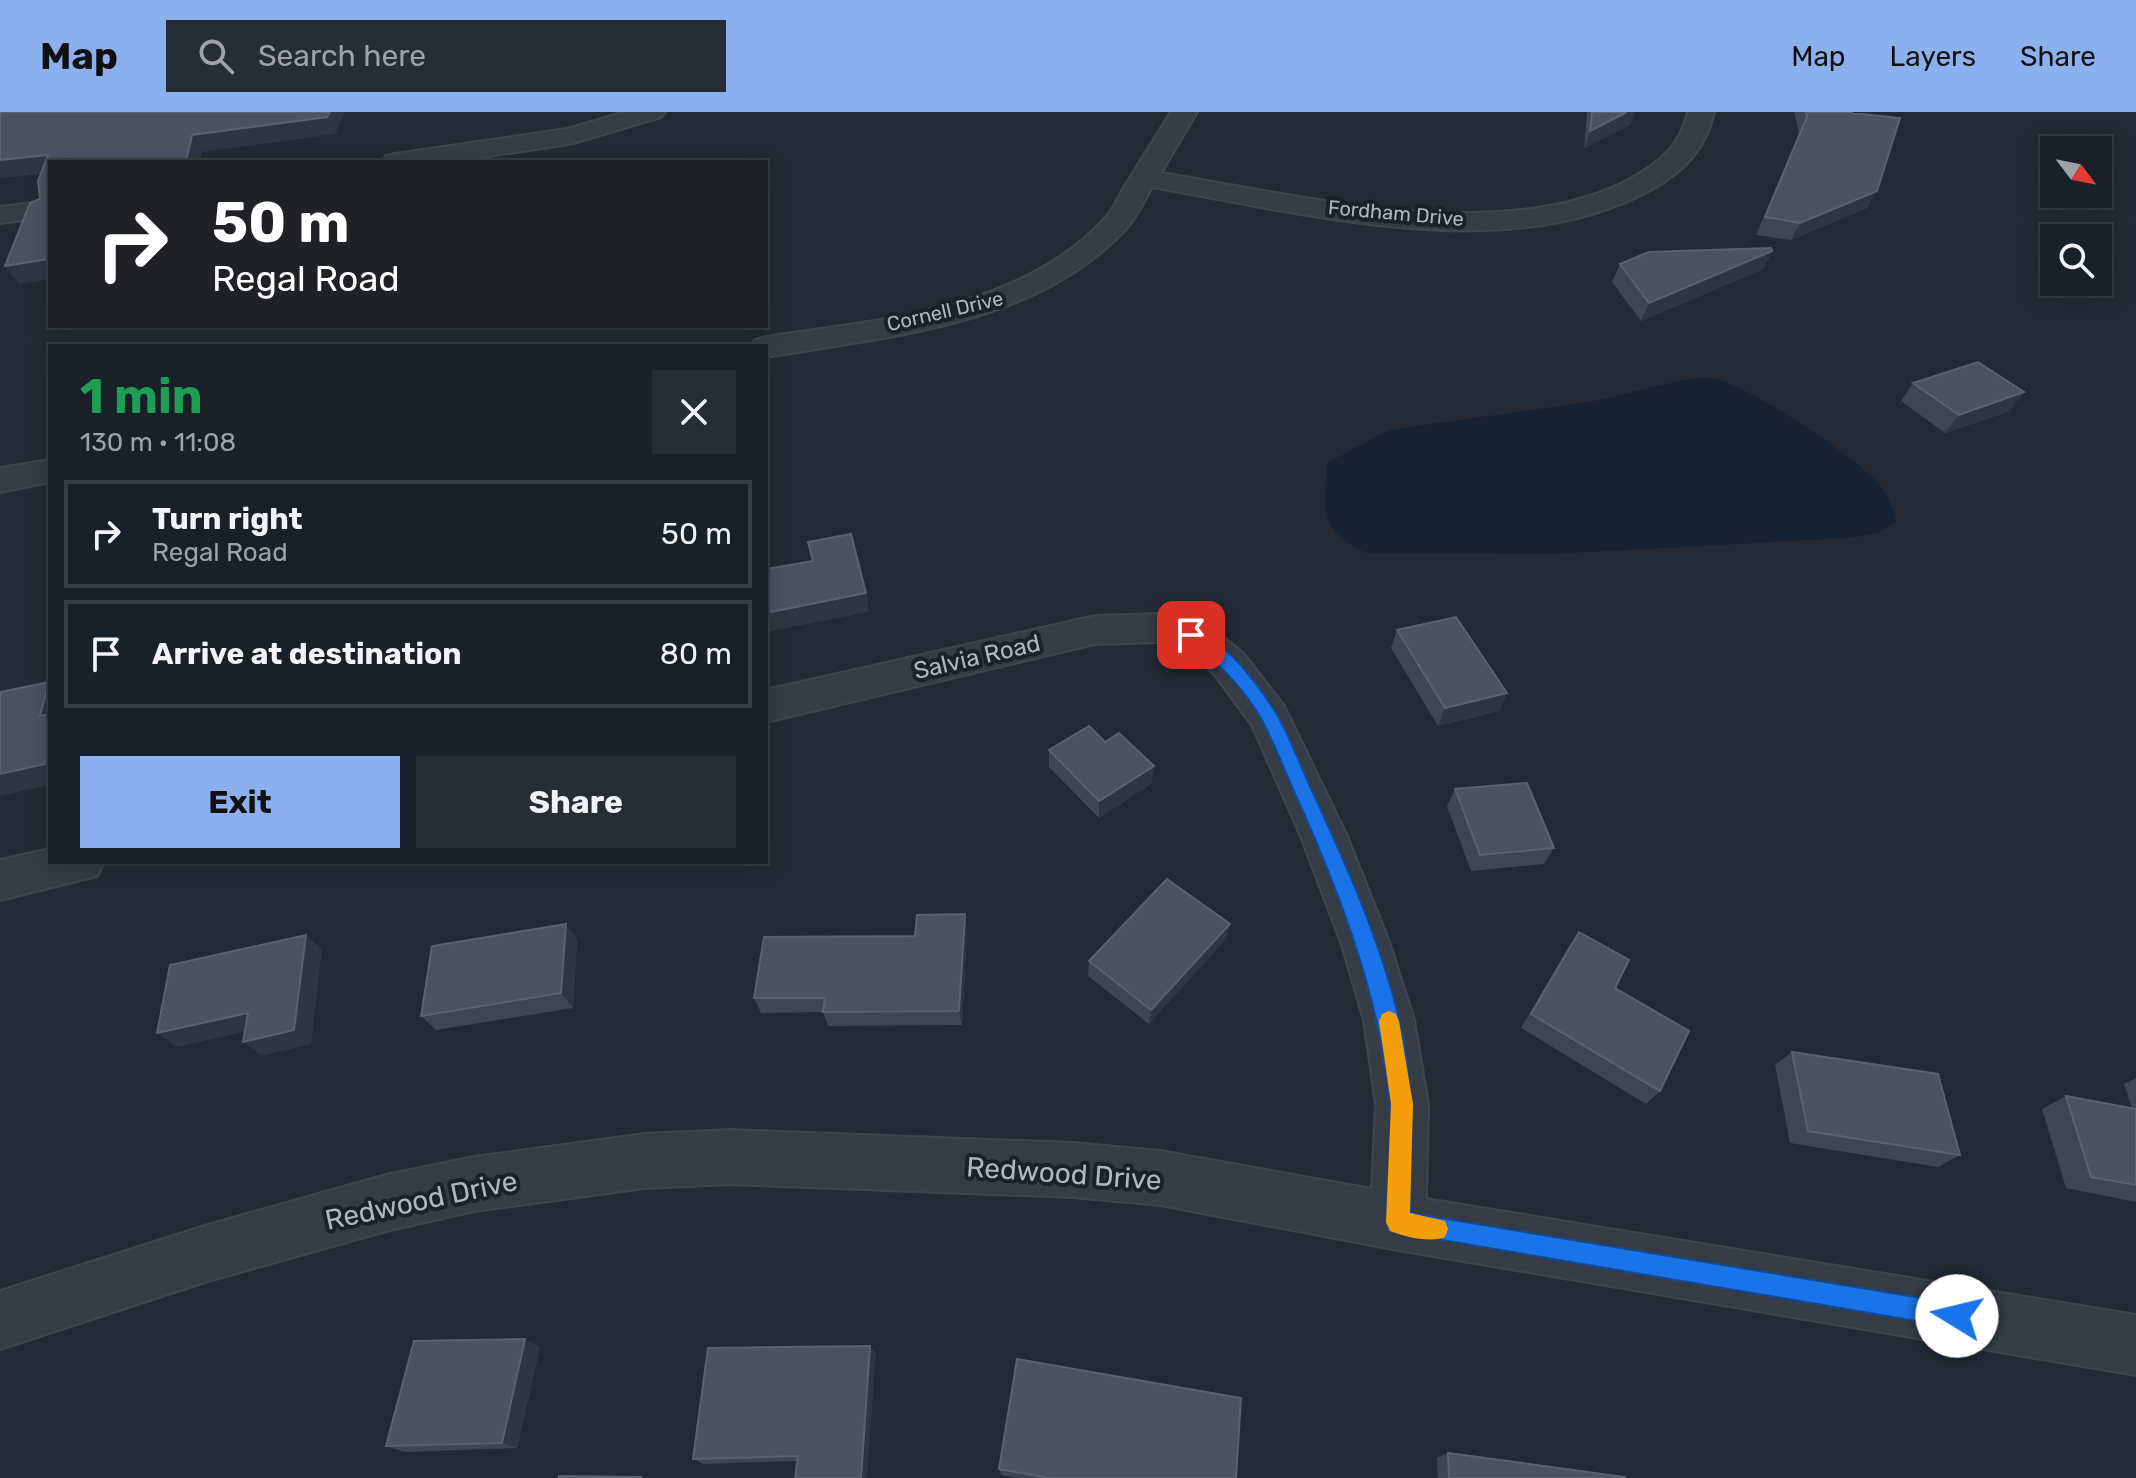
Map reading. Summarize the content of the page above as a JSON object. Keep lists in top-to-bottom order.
{
  "streets": {
    "street": [
      "Fordham Drive",
      "Cornell Drive",
      "Salvia Road",
      "Redwood Drive"
    ]
  },
  "crossings": [
    ["Fordham Drive", "Cornell Drive"],
    ["Salvia Road", "Redwood Drive"]
  ],
  "north": "bottom right",
  "page": {
    "header": "Map",
    "search": "Search here",
    "nav": ["Map", "Layers", "Share"],
    "turn": ["50 m", "Regal Road"],
    "heading": ["1 min", "130 m · 11:08"],
    "list": [
      {
        "name": "Turn right",
        "note": "Regal Road",
        "value": "50 m"
      },
      {
        "name": "Arrive at destination",
        "value": "80 m"
      }
    ],
    "buttons": ["Exit", "Share"]
  }
}
